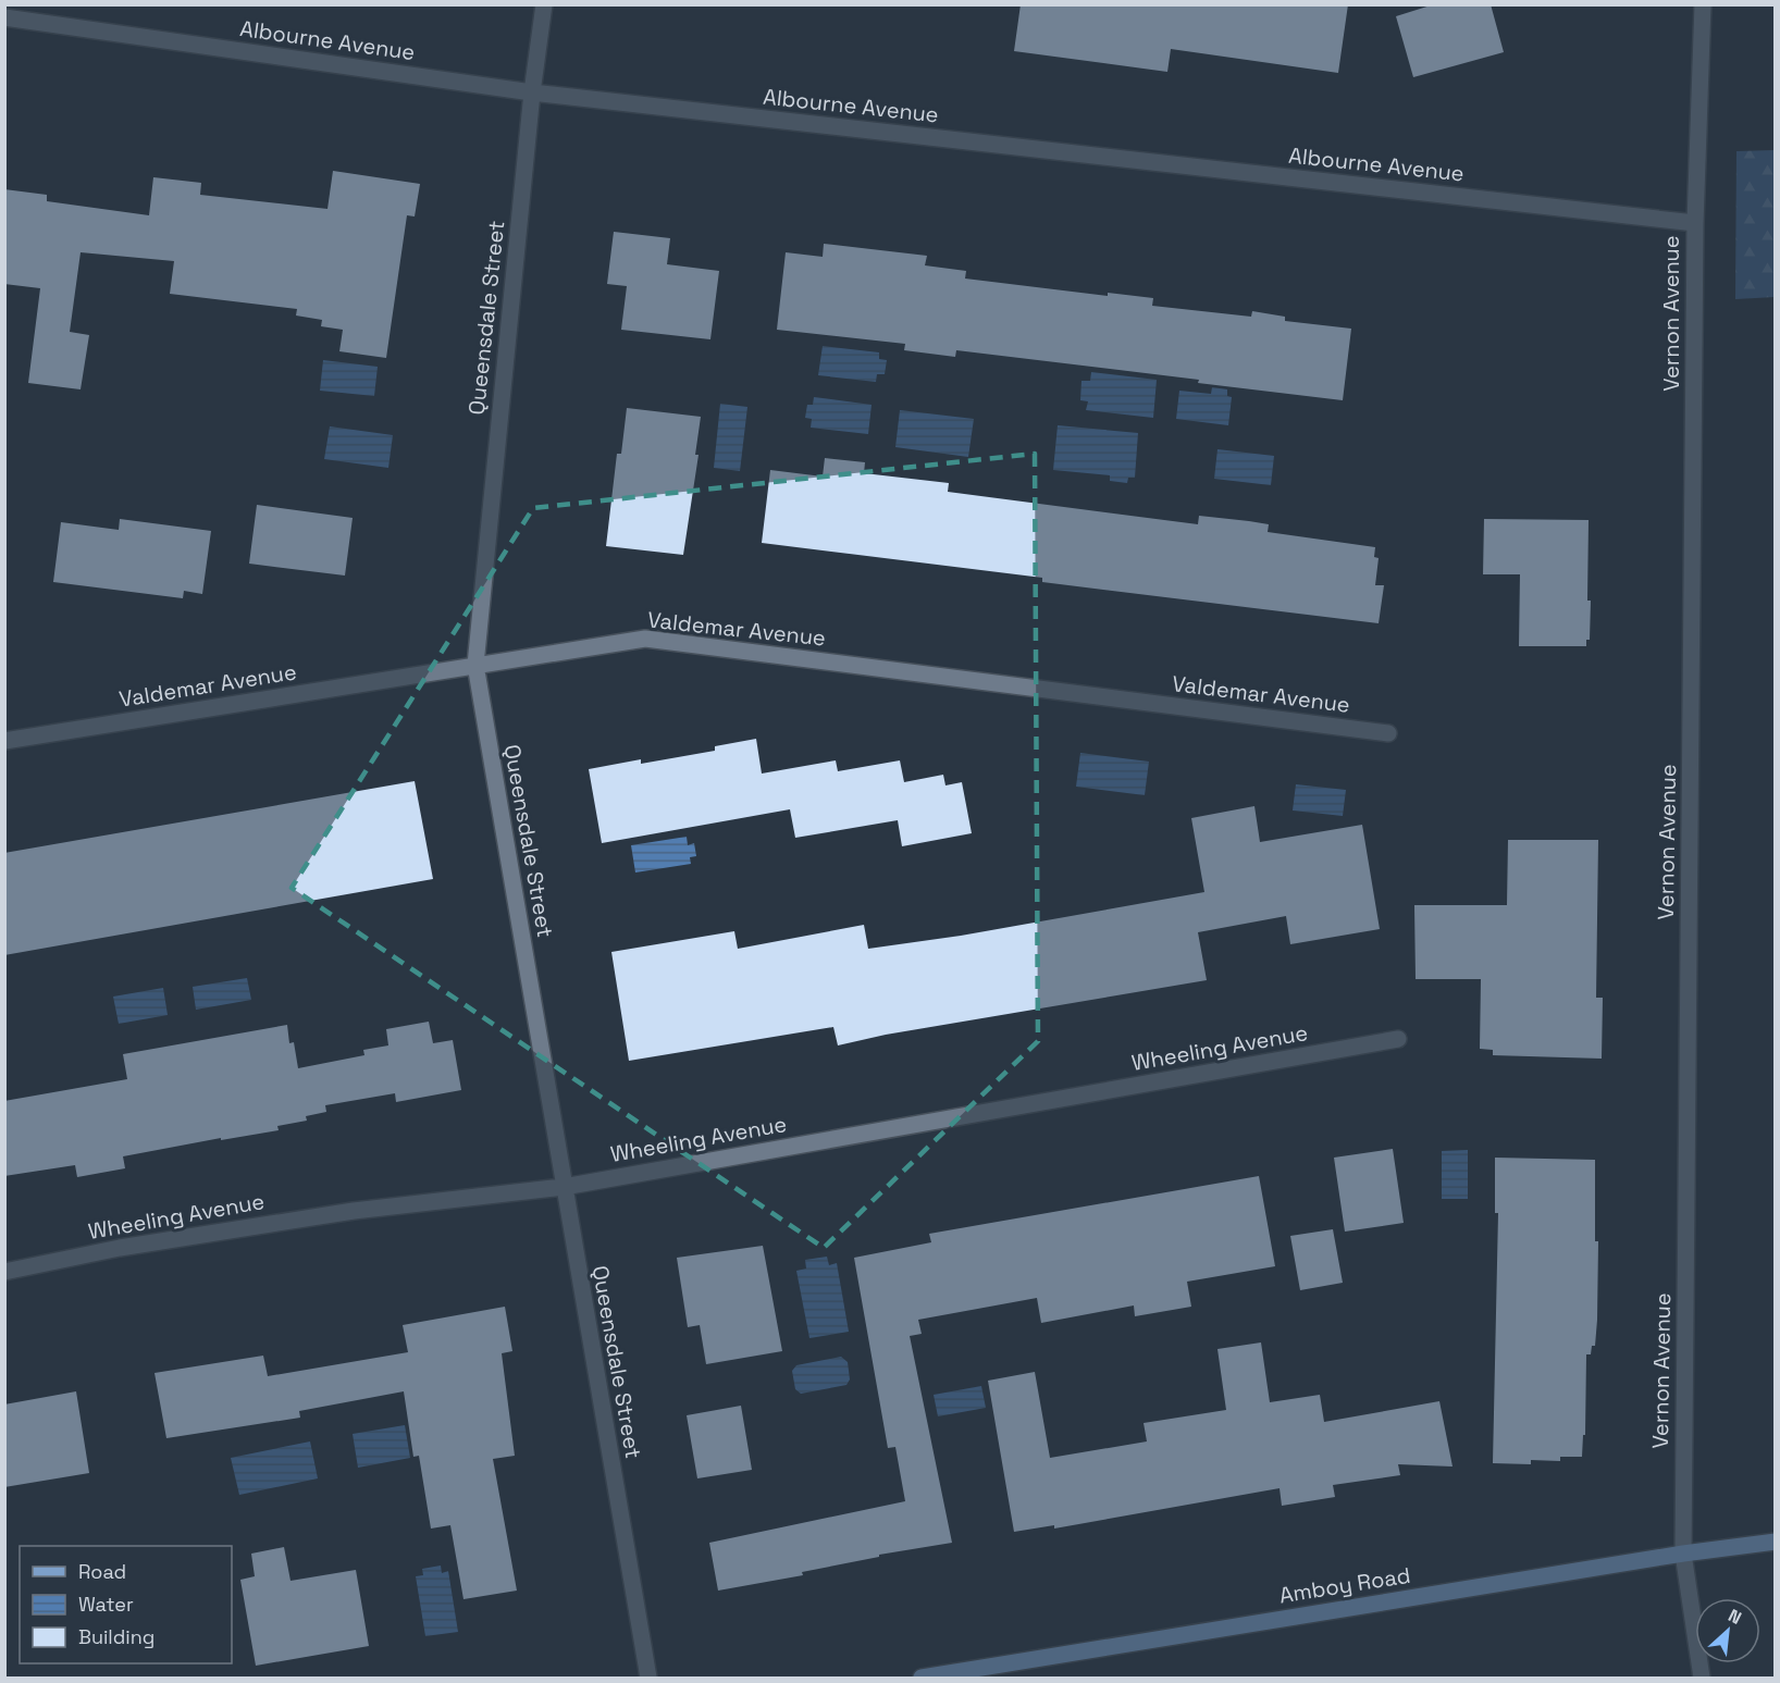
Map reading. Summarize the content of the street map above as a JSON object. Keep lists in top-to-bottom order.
{
  "streets": {
    "main road": ["Amboy Road"],
    "street": [
      "Albourne Avenue",
      "Vernon Avenue",
      "Queensdale Street",
      "Valdemar Avenue",
      "Wheeling Avenue"
    ]
  },
  "crossings": [
    ["Albourne Avenue", "Vernon Avenue"],
    ["Albourne Avenue", "Queensdale Street"],
    ["Vernon Avenue", "Amboy Road"],
    ["Queensdale Street", "Valdemar Avenue"],
    ["Queensdale Street", "Wheeling Avenue"]
  ],
  "legend": ["Road", "Water", "Building"],
  "north": "top right"
}
